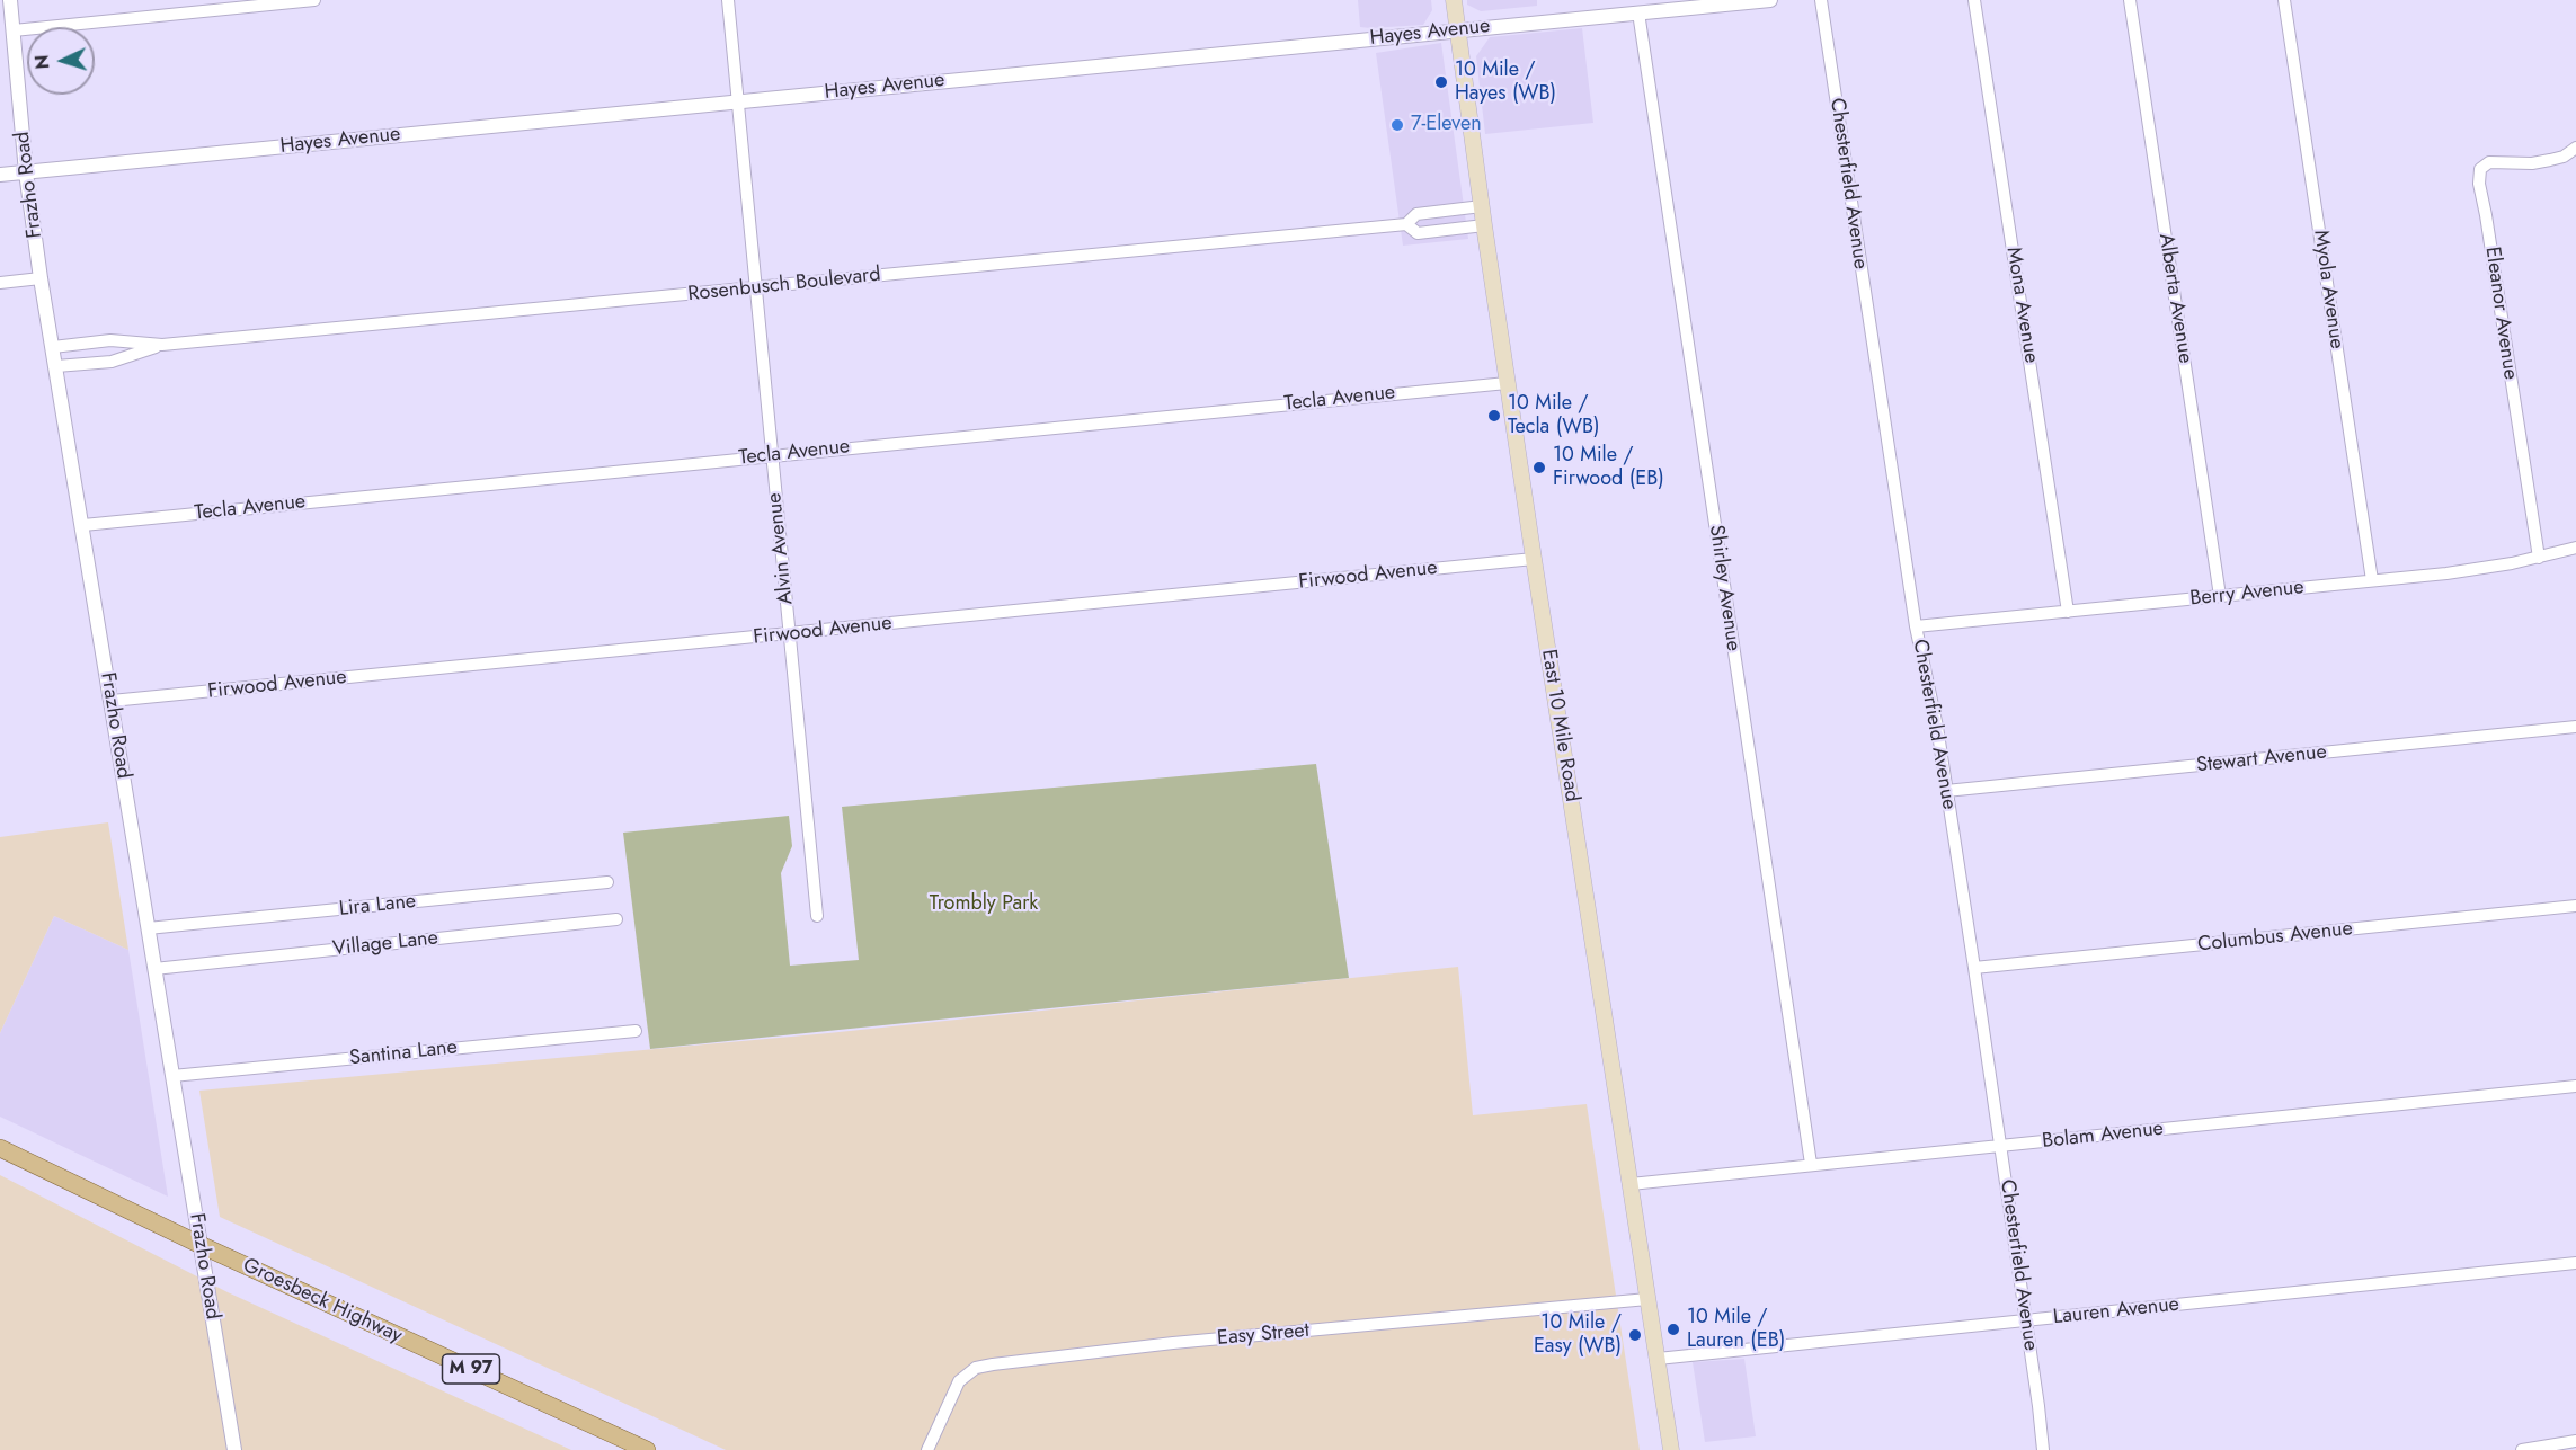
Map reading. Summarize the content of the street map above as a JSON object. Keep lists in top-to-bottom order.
{
  "streets": {
    "main road": ["East 10 Mile Road", "Groesbeck Highway", "M 97"],
    "street": [
      "Hayes Avenue",
      "Chesterfield Avenue",
      "Frazho Road",
      "Rosenbusch Boulevard",
      "Myola Avenue",
      "Alberta Avenue",
      "Mona Avenue",
      "Eleanor Avenue",
      "Tecla Avenue",
      "Alvin Avenue",
      "Firwood Avenue",
      "Shirley Avenue",
      "Berry Avenue",
      "Stewart Avenue",
      "Lira Lane",
      "Columbus Avenue",
      "Village Lane",
      "Santina Lane",
      "Bolam Avenue",
      "Lauren Avenue",
      "Easy Street"
    ]
  },
  "crossings": [
    ["Hayes Avenue", "Frazho Road"],
    ["Hayes Avenue", "Alvin Avenue"],
    ["Hayes Avenue", "Shirley Avenue"],
    ["Hayes Avenue", "East 10 Mile Road"],
    ["Chesterfield Avenue", "Berry Avenue"],
    ["Chesterfield Avenue", "Stewart Avenue"],
    ["Chesterfield Avenue", "Columbus Avenue"],
    ["Chesterfield Avenue", "Bolam Avenue"],
    ["Chesterfield Avenue", "Lauren Avenue"],
    ["Frazho Road", "Rosenbusch Boulevard"],
    ["Frazho Road", "Tecla Avenue"],
    ["Frazho Road", "Firwood Avenue"],
    ["Frazho Road", "Lira Lane"],
    ["Frazho Road", "Village Lane"],
    ["Frazho Road", "Santina Lane"],
    ["Frazho Road", "Groesbeck Highway"],
    ["Rosenbusch Boulevard", "Alvin Avenue"],
    ["Rosenbusch Boulevard", "East 10 Mile Road"],
    ["Myola Avenue", "Berry Avenue"],
    ["Alberta Avenue", "Berry Avenue"],
    ["Mona Avenue", "Berry Avenue"],
    ["Eleanor Avenue", "Berry Avenue"],
    ["Tecla Avenue", "Alvin Avenue"],
    ["Tecla Avenue", "East 10 Mile Road"],
    ["Alvin Avenue", "Firwood Avenue"],
    ["Firwood Avenue", "East 10 Mile Road"],
    ["Shirley Avenue", "Bolam Avenue"],
    ["East 10 Mile Road", "Bolam Avenue"],
    ["East 10 Mile Road", "Lauren Avenue"],
    ["East 10 Mile Road", "Easy Street"]
  ],
  "parks": ["Trombly Park"],
  "places": [
    "10 Mile / Hayes (WB)",
    "7-Eleven",
    "10 Mile / Tecla (WB)",
    "10 Mile / Firwood (EB)",
    "10 Mile / Lauren (EB)",
    "10 Mile / Easy (WB)"
  ],
  "north": "left"
}
